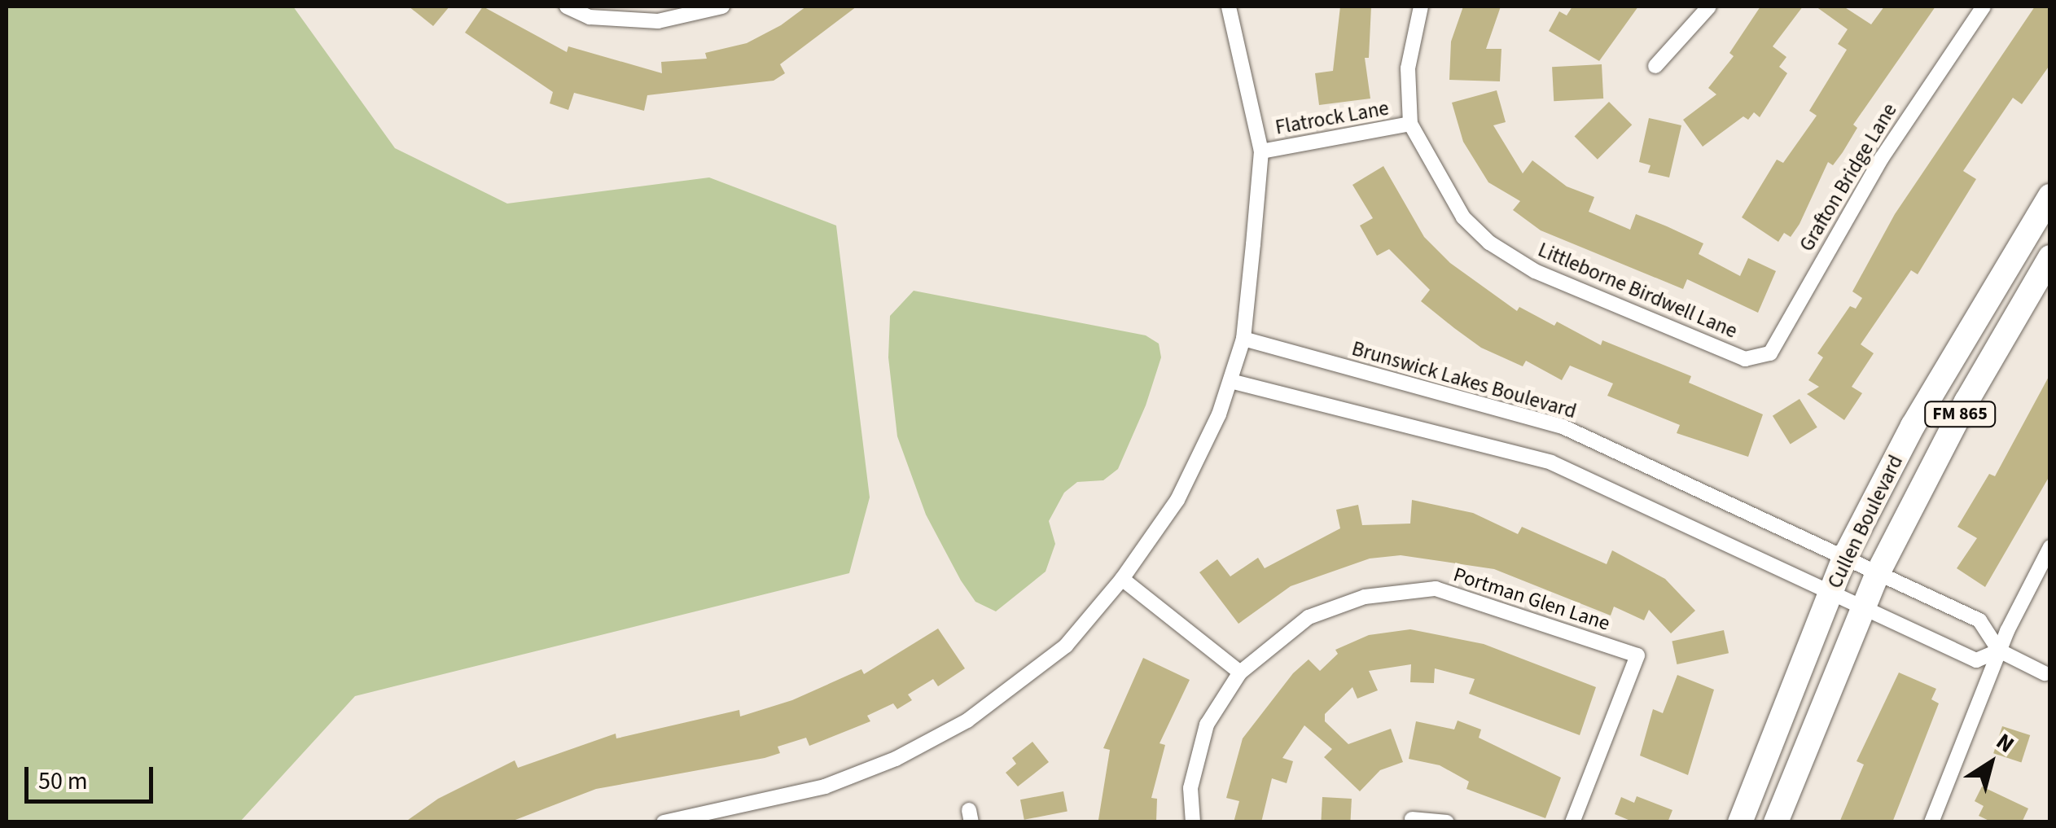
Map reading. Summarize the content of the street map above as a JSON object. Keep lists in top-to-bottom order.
{
  "streets": {
    "main road": ["FM 865", "Cullen Boulevard"],
    "street": [
      "Flatrock Lane",
      "Grafton Bridge Lane",
      "Littleborne Birdwell Lane",
      "Brunswick Lakes Boulevard",
      "Portman Glen Lane"
    ]
  },
  "crossings": [
    ["Flatrock Lane", "Littleborne Birdwell Lane"],
    ["Grafton Bridge Lane", "Littleborne Birdwell Lane"],
    ["Brunswick Lakes Boulevard", "Cullen Boulevard"]
  ],
  "scale_bar": "50 m",
  "north": "top right"
}
